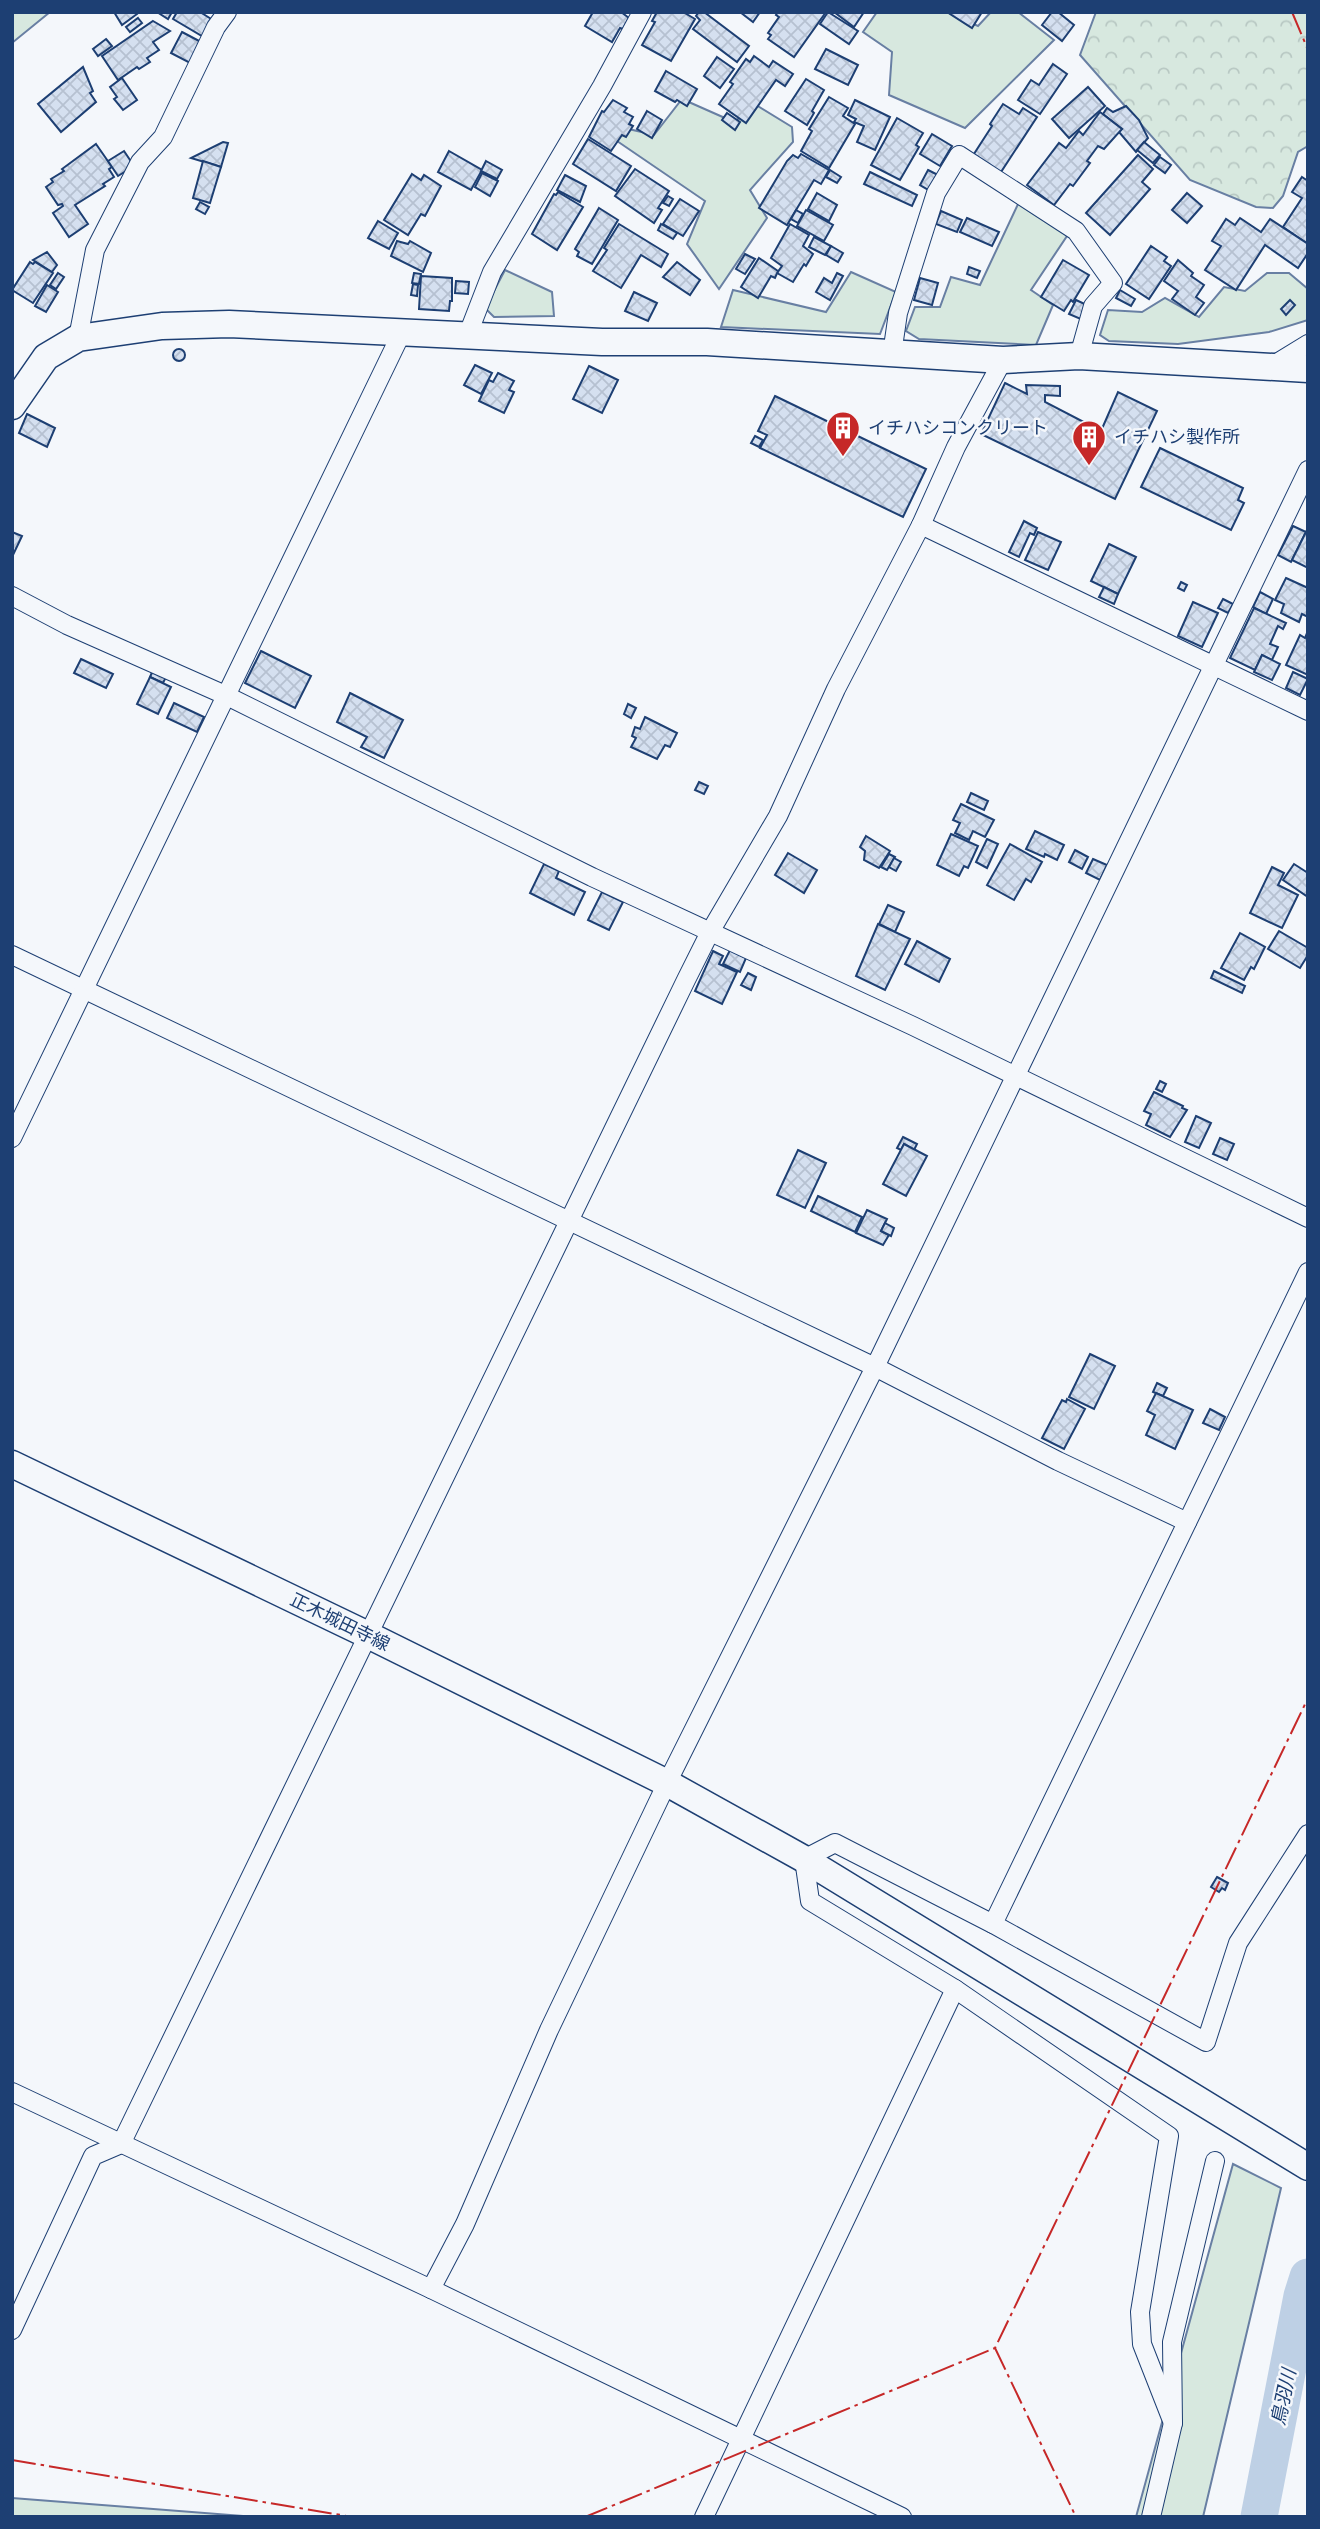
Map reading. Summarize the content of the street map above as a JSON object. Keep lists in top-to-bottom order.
{
  "streets": {
    "street": ["正木城田寺線"]
  },
  "water": ["鳥羽川"],
  "places": {
    "building": ["イチハシコンクリート", "イチハシ製作所"]
  }
}
